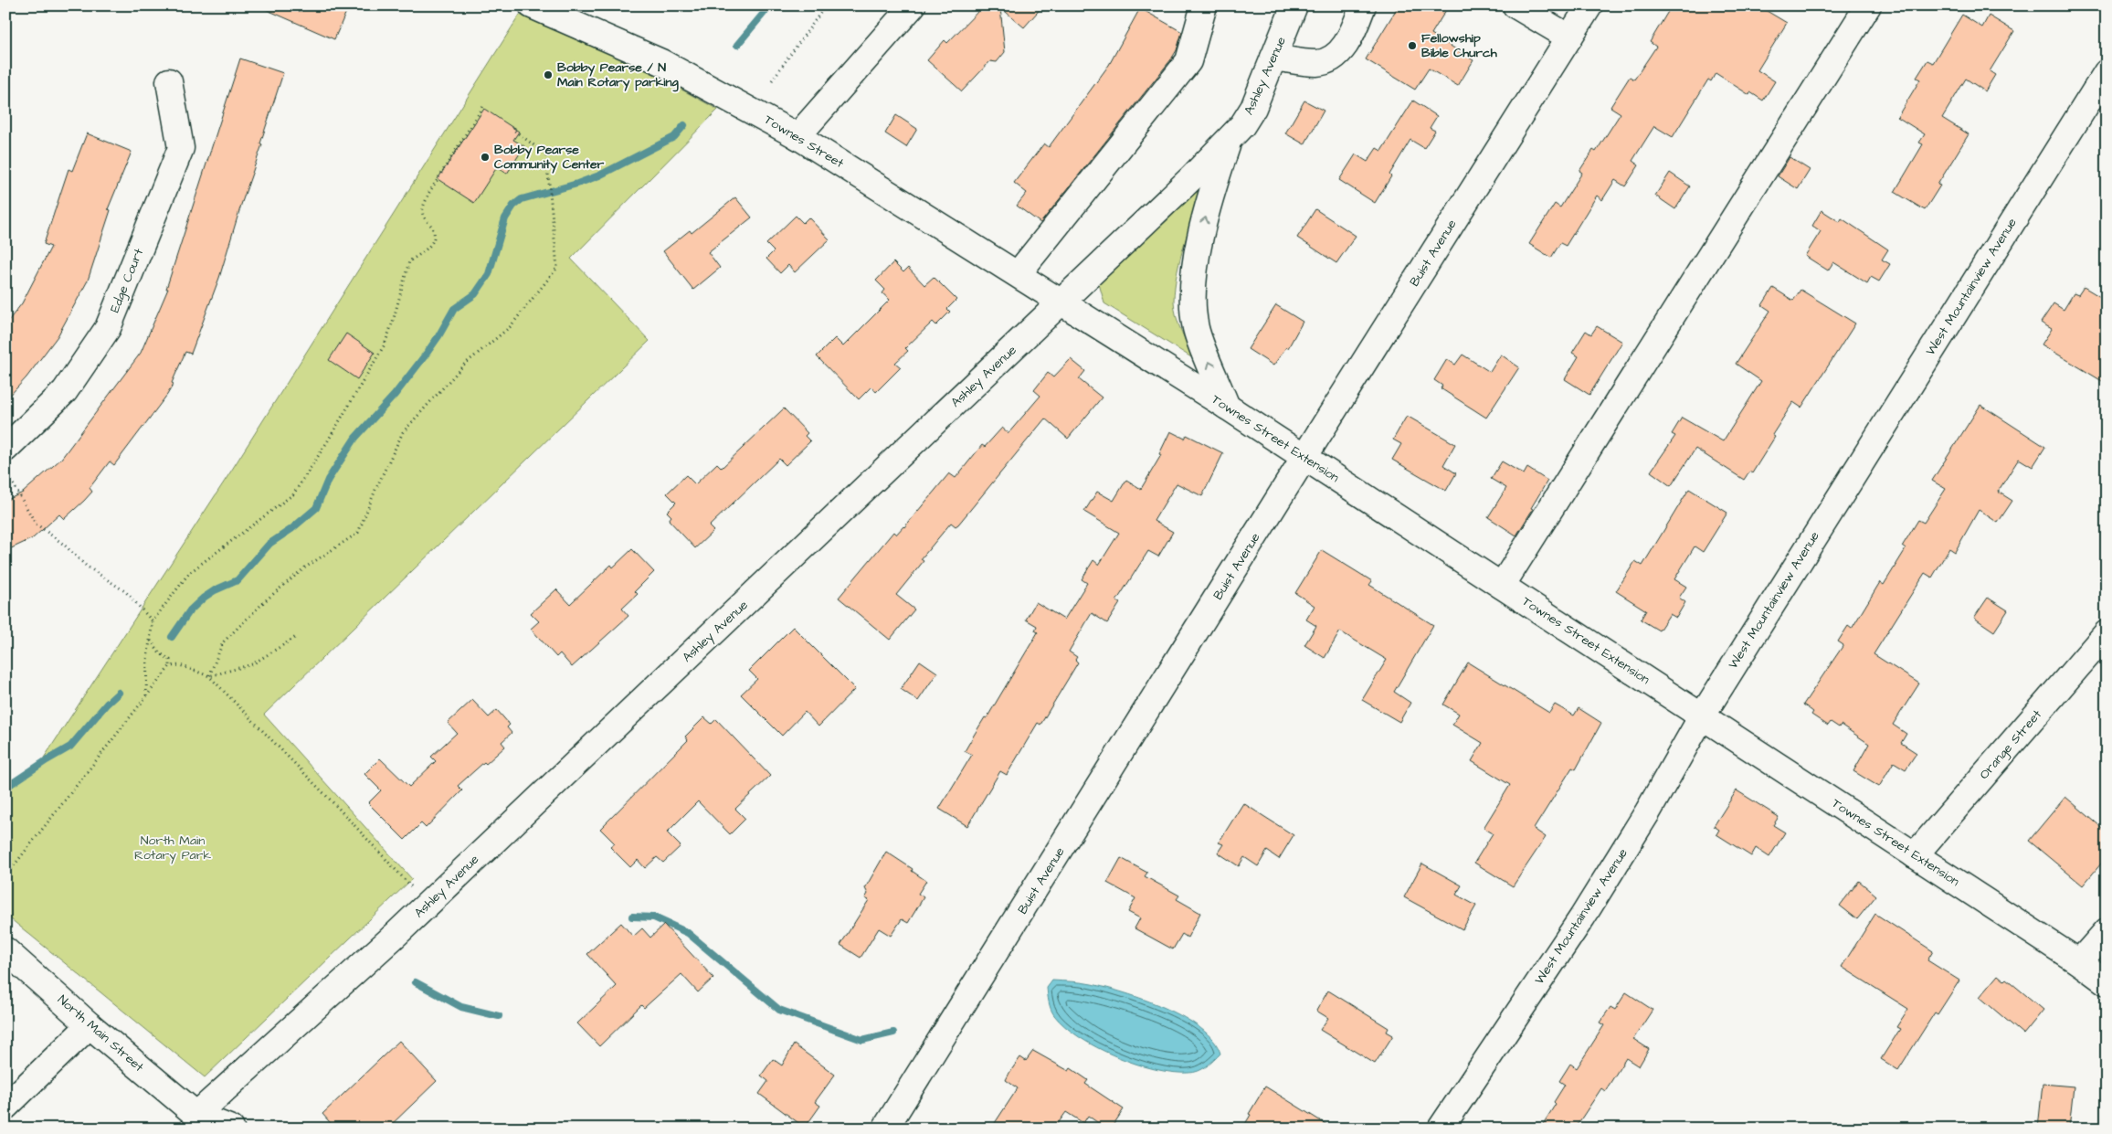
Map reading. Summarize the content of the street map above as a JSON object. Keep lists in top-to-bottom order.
{
  "streets": {
    "street": [
      "Ashley Avenue",
      "Townes Street",
      "Buist Avenue",
      "Edge Court",
      "West Mountainview Avenue",
      "Townes Street Extension",
      "Orange Street",
      "North Main Street"
    ]
  },
  "crossings": [
    ["Ashley Avenue", "Townes Street"],
    ["Ashley Avenue", "Townes Street Extension"],
    ["Ashley Avenue", "North Main Street"],
    ["Townes Street", "Townes Street Extension"],
    ["Buist Avenue", "Townes Street Extension"],
    ["West Mountainview Avenue", "Townes Street Extension"],
    ["Townes Street Extension", "Orange Street"]
  ],
  "parks": ["North Main Rotary Park"],
  "places": ["Fellowship Bible Church", "Bobby Pearse / N Main Rotary parking", "Bobby Pearse Community Center"]
}
